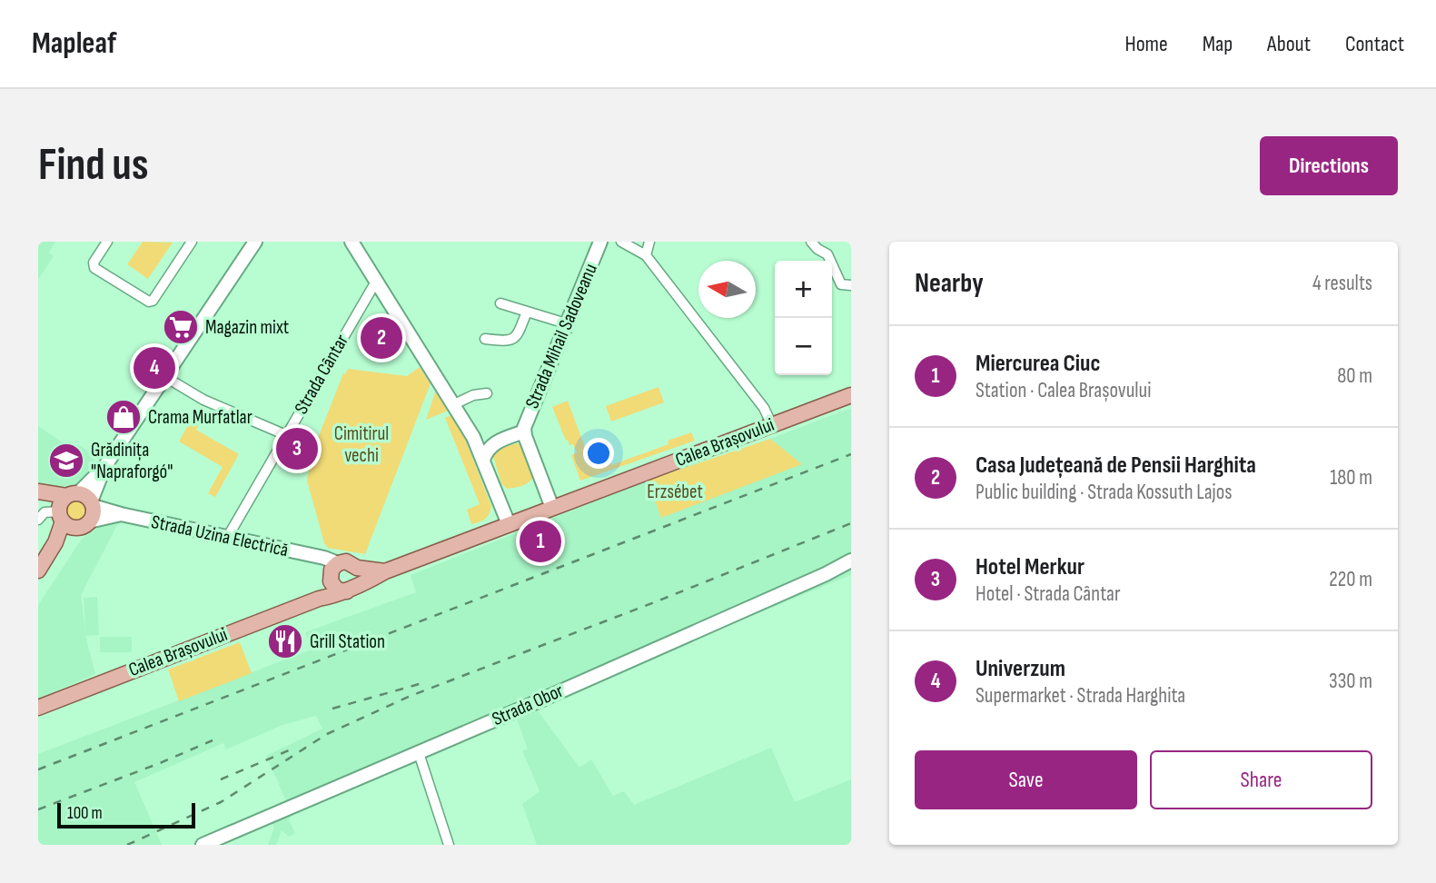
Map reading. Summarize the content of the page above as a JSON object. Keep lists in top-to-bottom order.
{
  "streets": {
    "main road": ["Calea Brașovului"],
    "street": [
      "Strada Mihail Sadoveanu",
      "Strada Cântar",
      "Strada Uzina Electrică",
      "Strada Obor"
    ]
  },
  "crossings": [
    ["Strada Cântar", "Strada Uzina Electrică"],
    ["Calea Brașovului", "Strada Uzina Electrică"]
  ],
  "parks": ["Cimitirul vechi", "Erzsébet"],
  "places": {
    "supermarket": ["Magazin mixt"],
    "shop": ["Crama Murfatlar"],
    "school or university": ["Grădinița \"Napraforgó\""],
    "restaurant": ["Grill Station"]
  },
  "scale_bar": "100 m",
  "north": "left",
  "page": {
    "header": "Mapleaf",
    "nav": [
      "Home",
      "Map",
      "About",
      "Contact"
    ],
    "buttons": [
      "Directions",
      ["Save", "Share"]
    ],
    "title": "Find us",
    "heading": ["Nearby", "4 results"],
    "map_buttons": ["+", "−"],
    "pins": [
      "2",
      "4",
      "3",
      "1"
    ],
    "list": [
      {
        "mark": "1",
        "name": "Miercurea Ciuc",
        "note": "Station · Calea Brașovului",
        "value": "80 m"
      },
      {
        "mark": "2",
        "name": "Casa Județeană de Pensii Harghita",
        "note": "Public building · Strada Kossuth Lajos",
        "value": "180 m"
      },
      {
        "mark": "3",
        "name": "Hotel Merkur",
        "note": "Hotel · Strada Cântar",
        "value": "220 m"
      },
      {
        "mark": "4",
        "name": "Univerzum",
        "note": "Supermarket · Strada Harghita",
        "value": "330 m"
      }
    ],
    "scale": "100 m"
  }
}
